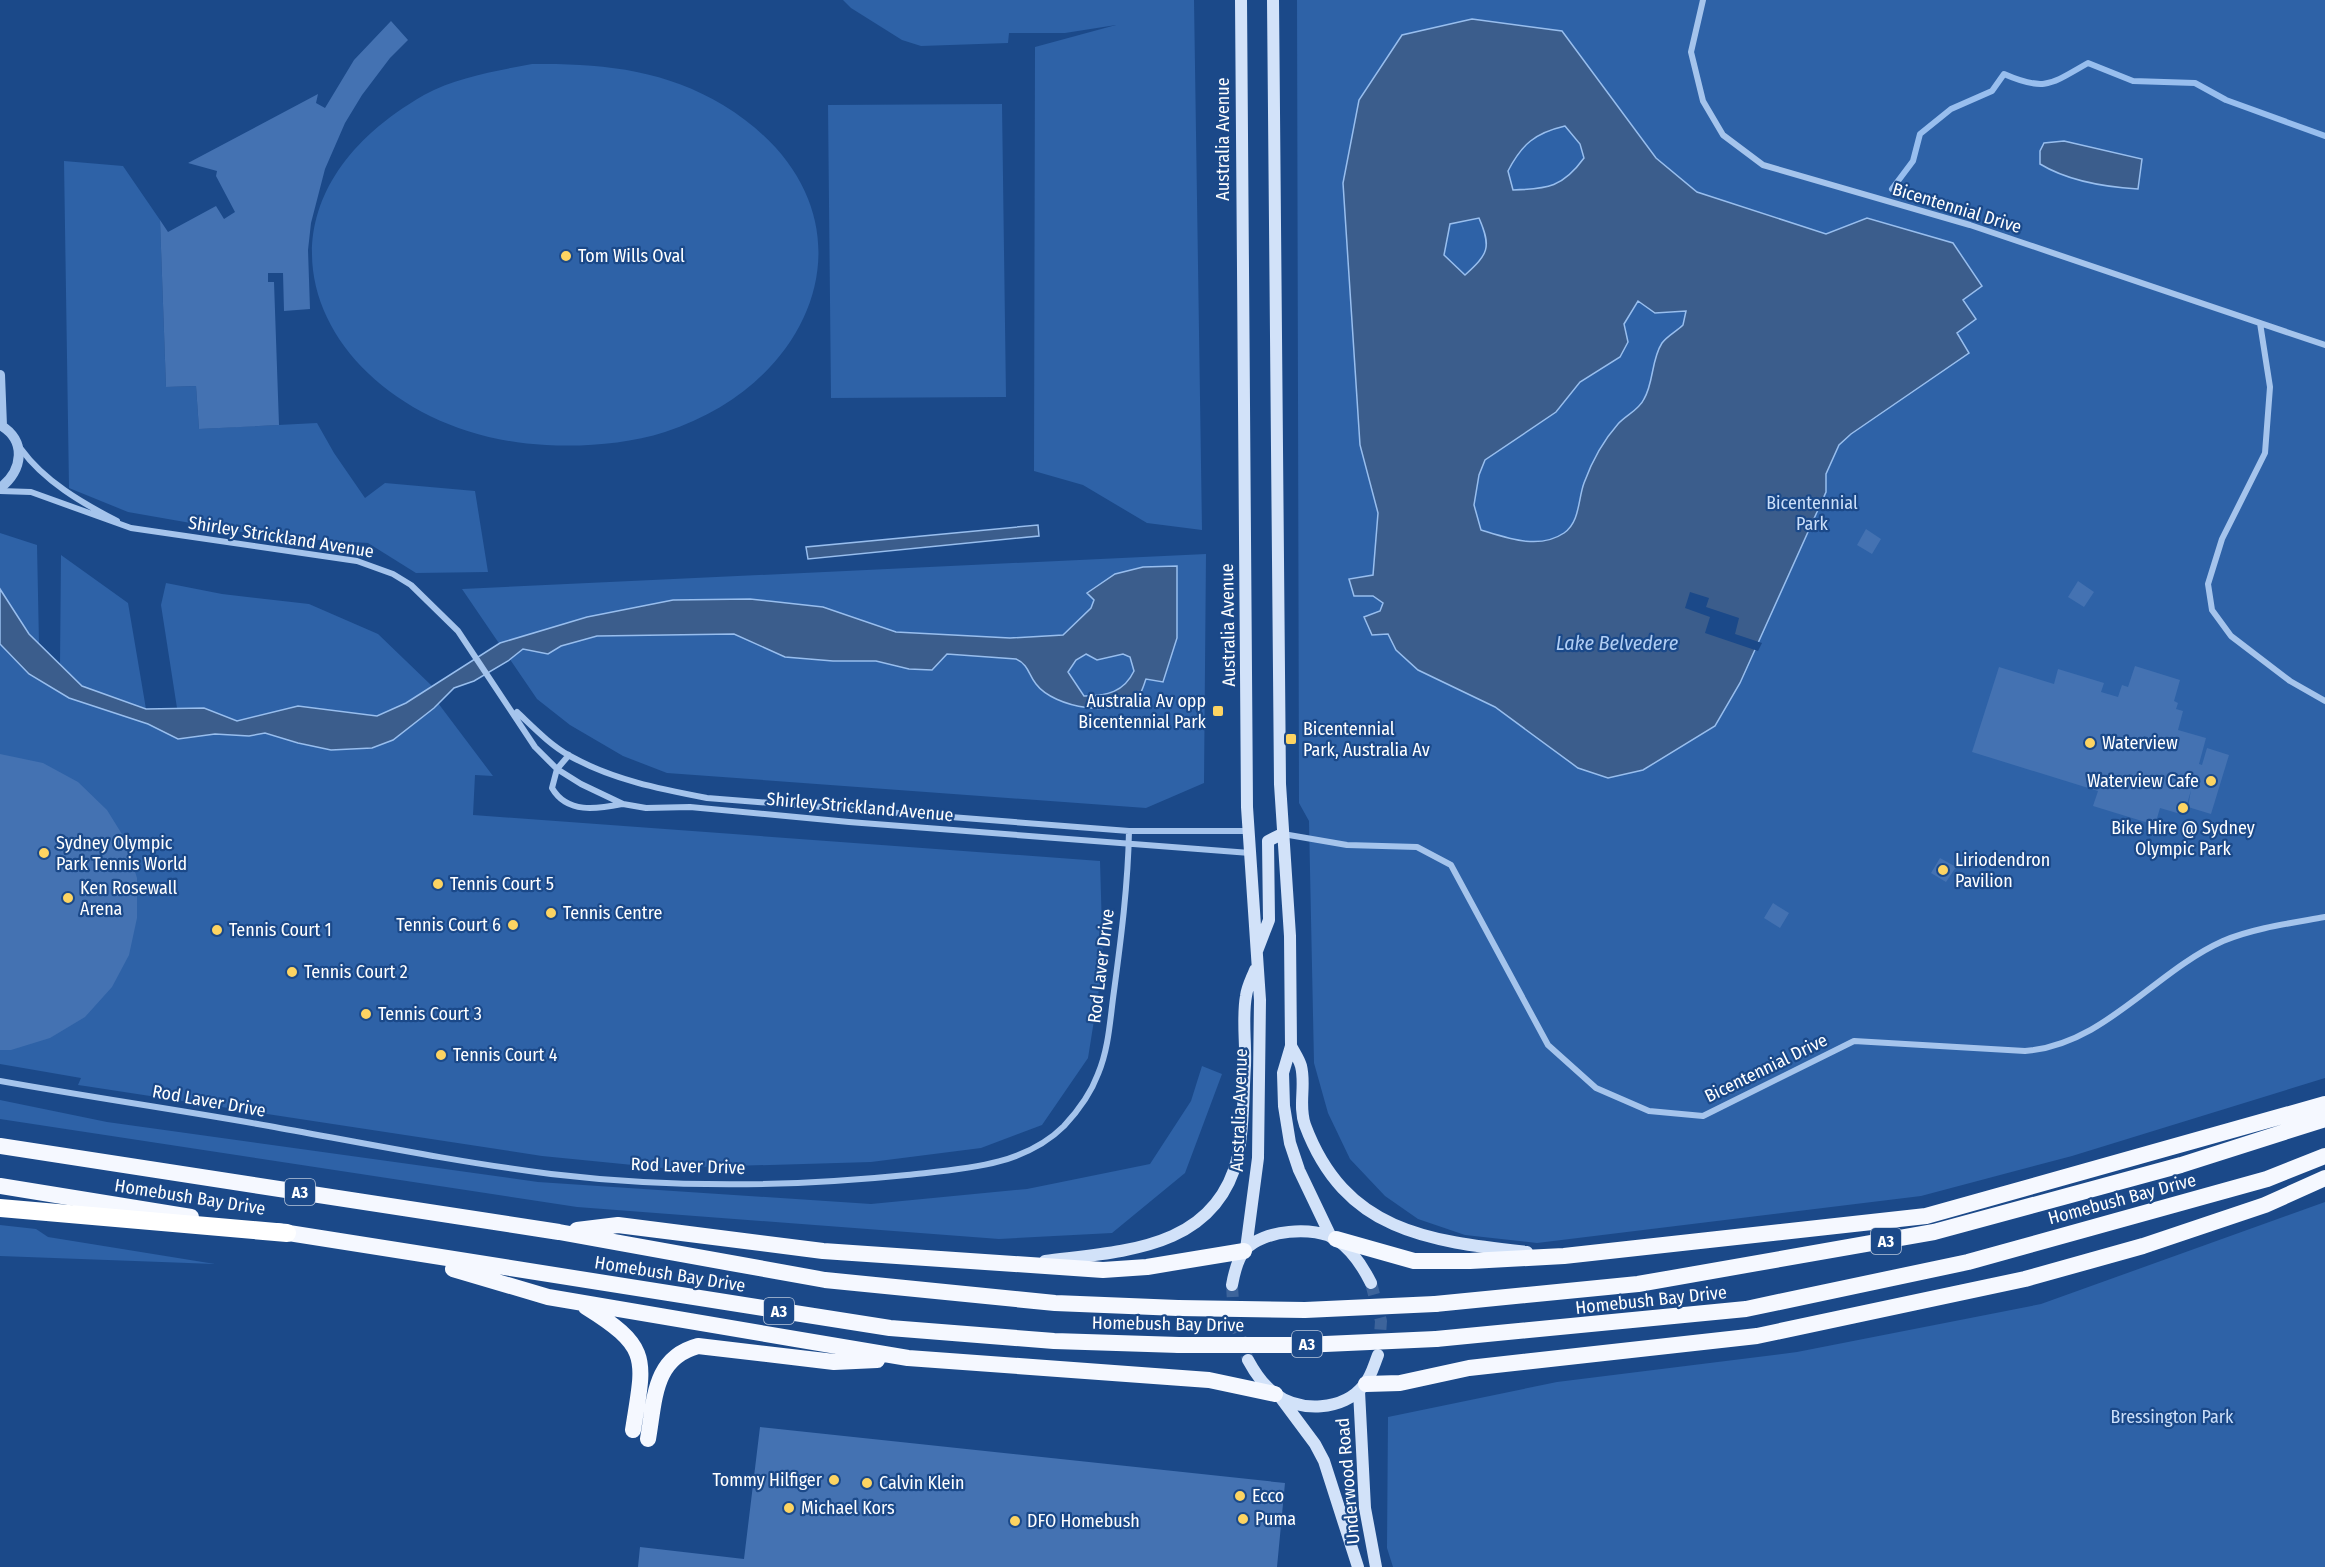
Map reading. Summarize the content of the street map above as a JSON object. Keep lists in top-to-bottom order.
{
  "streets": {
    "highway": ["A3", "Homebush Bay Drive"],
    "main road": ["Australia Avenue", "Underwood Road"],
    "street": ["Bicentennial Drive", "Shirley Strickland Avenue", "Rod Laver Drive"]
  },
  "crossings": [
    ["Australia Avenue", "Shirley Strickland Avenue"],
    ["Shirley Strickland Avenue", "Rod Laver Drive"]
  ],
  "water": ["Lake Belvedere"],
  "parks": ["Bicentennial Park", "Bressington Park"],
  "places": {
    "other": [
      "Tom Wills Oval",
      "Waterview",
      "Waterview Cafe",
      "Bike Hire @ Sydney Olympic Park",
      "Sydney Olympic Park Tennis World",
      "Liriodendron Pavilion",
      "Tennis Court 5",
      "Ken Rosewall Arena",
      "Tennis Centre",
      "Tennis Court 6",
      "Tennis Court 1",
      "Tennis Court 2",
      "Tennis Court 3",
      "Tennis Court 4",
      "Tommy Hilfiger",
      "Calvin Klein",
      "Ecco",
      "Michael Kors",
      "Puma",
      "DFO Homebush"
    ],
    "transit": ["Australia Av opp Bicentennial Park", "Bicentennial Park, Australia Av"]
  }
}
